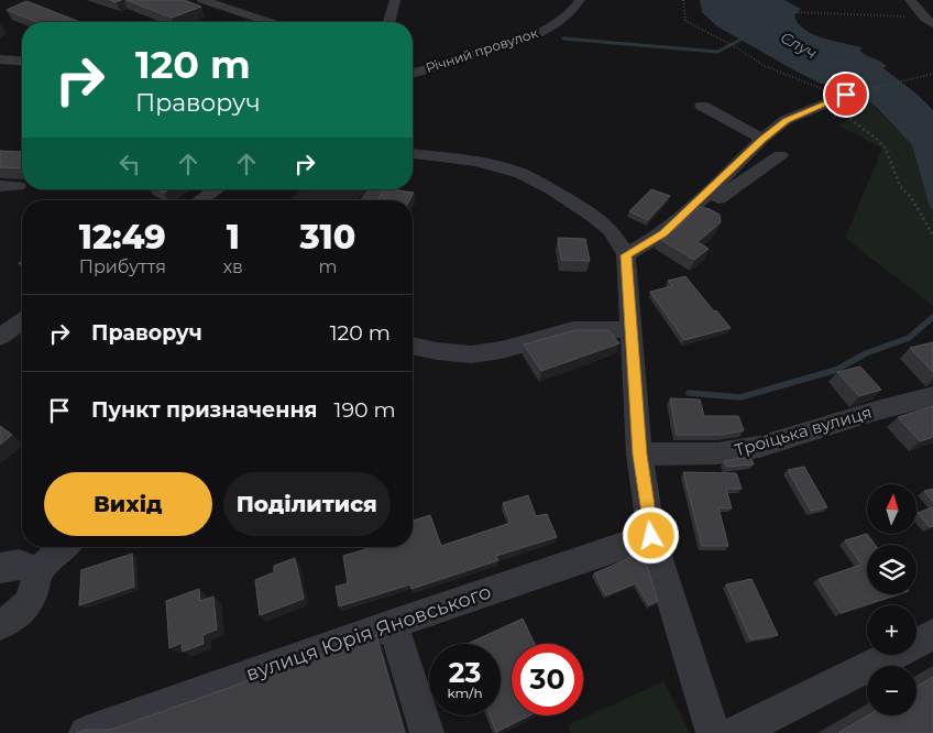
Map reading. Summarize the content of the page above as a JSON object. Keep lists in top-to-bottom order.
{
  "streets": {
    "street": ["Річний провулок", "Троїцька вулиця", "вулиця Юрія Яновського"]
  },
  "water": ["Случ"],
  "north": "top",
  "page": {
    "turn": ["120 m", "Праворуч"],
    "eta": [
      "12:49",
      "Прибуття",
      "1",
      "хв",
      "310",
      "m"
    ],
    "list": [
      {
        "name": "Праворуч",
        "value": "120 m"
      },
      {
        "name": "Пункт призначення",
        "value": "190 m"
      }
    ],
    "buttons": ["Вихід", "Поділитися"],
    "map_buttons": ["+", "−"],
    "speed": "23 km/h",
    "limit": "30"
  }
}
